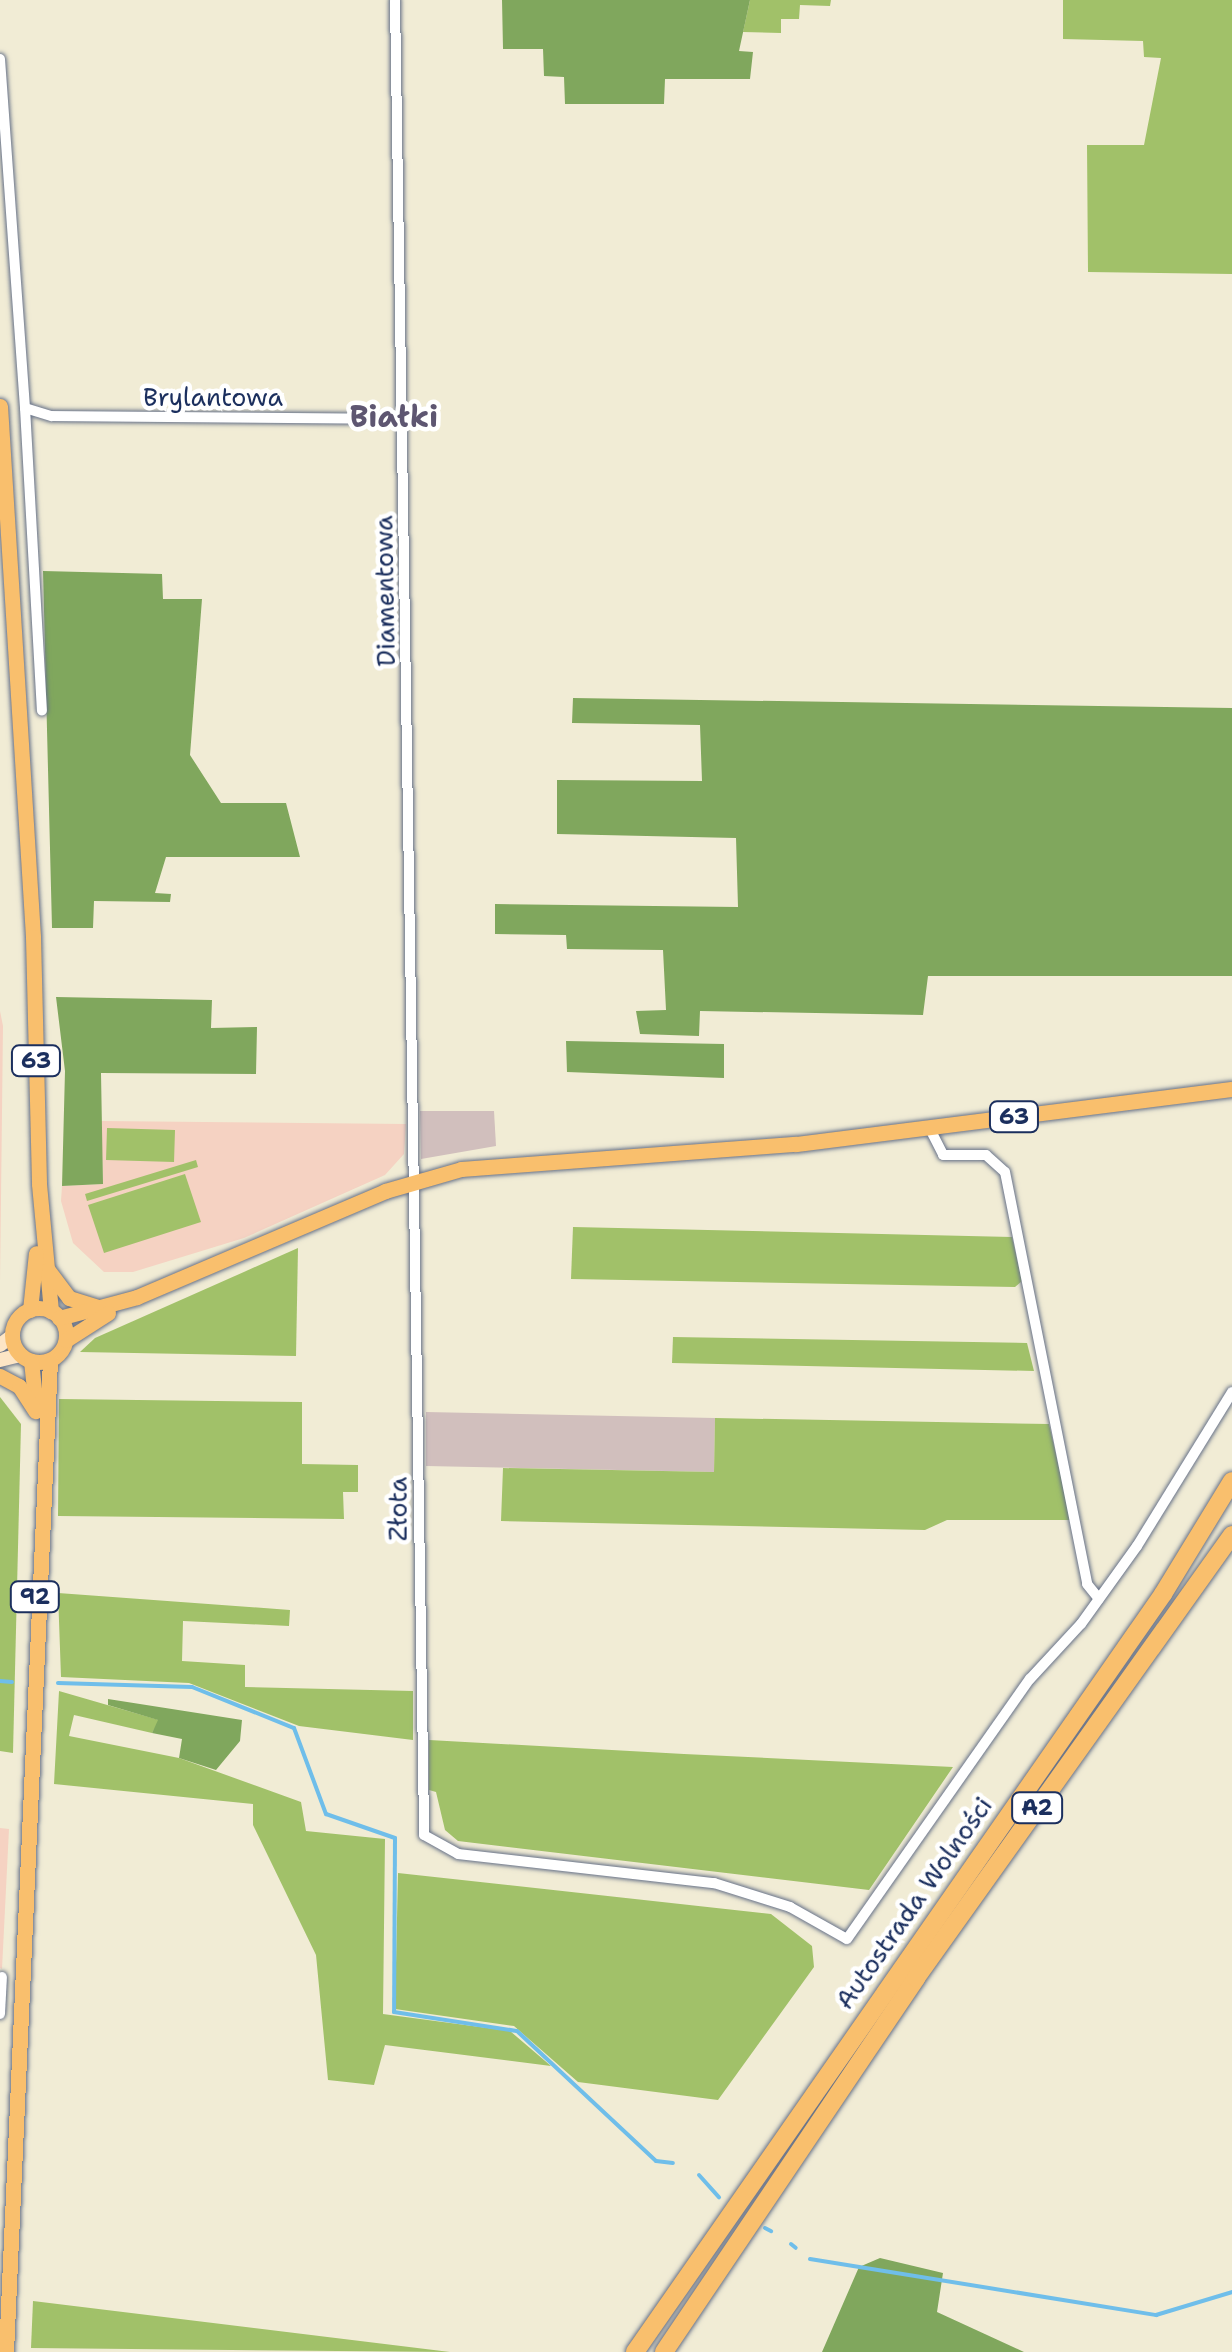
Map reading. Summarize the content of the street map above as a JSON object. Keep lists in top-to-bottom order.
{
  "streets": {
    "highway": ["A2", "Autostrada Wolności"],
    "main road": ["63", "92"],
    "street": ["Brylantowa", "Diamentowa", "Złota"]
  },
  "crossings": [
    ["Brylantowa", "Diamentowa"],
    ["Diamentowa", "63"],
    ["Diamentowa", "Złota"],
    ["63", "Złota"],
    ["63", "92"]
  ],
  "districts": ["Białki"]
}
